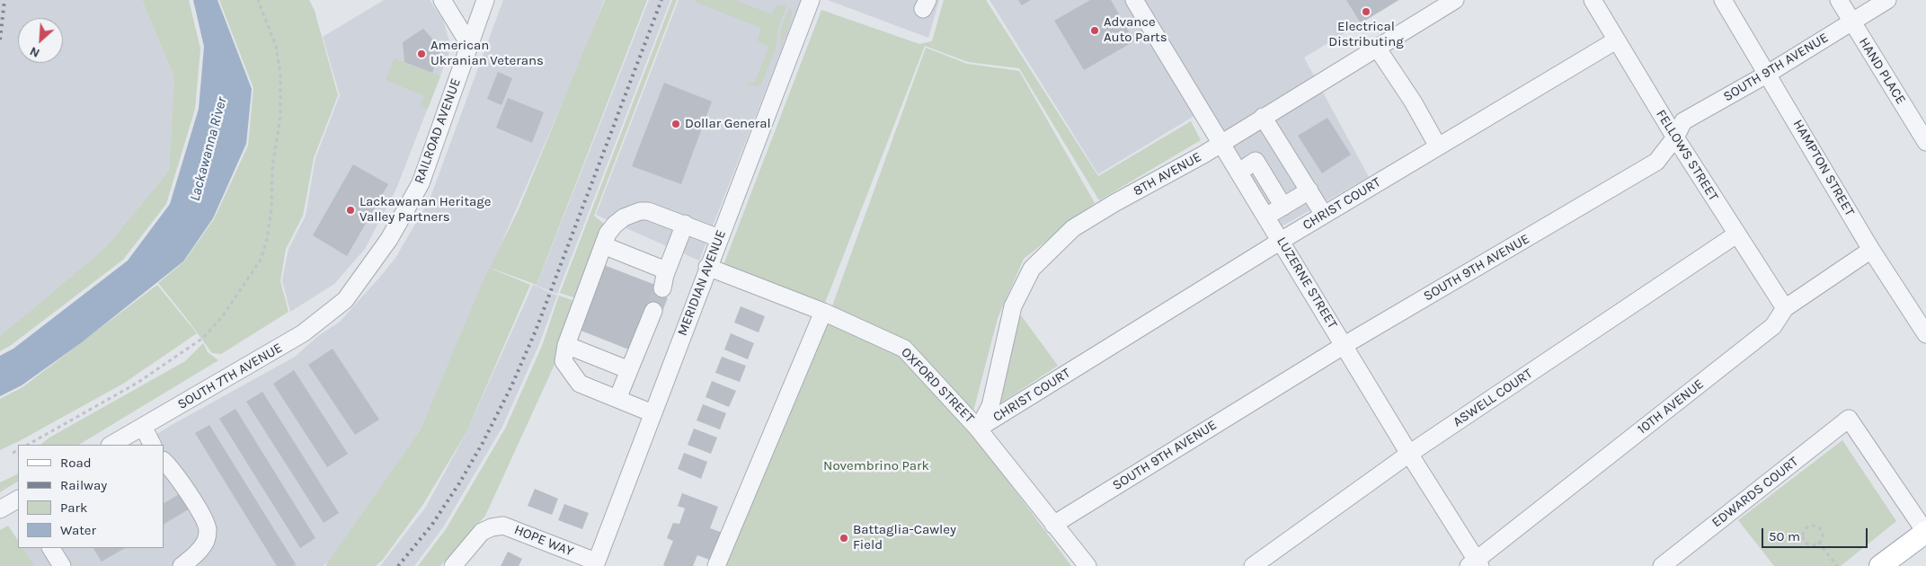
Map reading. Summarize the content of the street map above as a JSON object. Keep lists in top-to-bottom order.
{
  "streets": {
    "street": [
      "SOUTH 9TH AVENUE",
      "HAND PLACE",
      "RAILROAD AVENUE",
      "FELLOWS STREET",
      "HAMPTON STREET",
      "8TH AVENUE",
      "CHRIST COURT",
      "MERIDIAN AVENUE",
      "LUZERNE STREET",
      "SOUTH 7TH AVENUE",
      "OXFORD STREET",
      "ASWELL COURT",
      "10TH AVENUE",
      "EDWARDS COURT",
      "HOPE WAY"
    ]
  },
  "crossings": [
    ["SOUTH 9TH AVENUE", "HAND PLACE"],
    ["SOUTH 9TH AVENUE", "FELLOWS STREET"],
    ["SOUTH 9TH AVENUE", "HAMPTON STREET"],
    ["SOUTH 9TH AVENUE", "LUZERNE STREET"],
    ["SOUTH 9TH AVENUE", "OXFORD STREET"],
    ["RAILROAD AVENUE", "SOUTH 7TH AVENUE"],
    ["FELLOWS STREET", "CHRIST COURT"],
    ["FELLOWS STREET", "ASWELL COURT"],
    ["FELLOWS STREET", "10TH AVENUE"],
    ["HAMPTON STREET", "10TH AVENUE"],
    ["8TH AVENUE", "CHRIST COURT"],
    ["8TH AVENUE", "LUZERNE STREET"],
    ["8TH AVENUE", "OXFORD STREET"],
    ["CHRIST COURT", "LUZERNE STREET"],
    ["CHRIST COURT", "OXFORD STREET"],
    ["MERIDIAN AVENUE", "OXFORD STREET"],
    ["MERIDIAN AVENUE", "HOPE WAY"],
    ["LUZERNE STREET", "ASWELL COURT"],
    ["LUZERNE STREET", "10TH AVENUE"]
  ],
  "water": ["Lackawanna River"],
  "parks": ["Novembrino Park"],
  "places": [
    "Electrical Distributing",
    "Advance Auto Parts",
    "American Ukranian Veterans",
    "Dollar General",
    "Lackawanan Heritage Valley Partners",
    "Battaglia-Cawley Field"
  ],
  "legend": [
    "Road",
    "Railway",
    "Park",
    "Water"
  ],
  "scale_bar": "50 m",
  "north": "bottom left"
}
